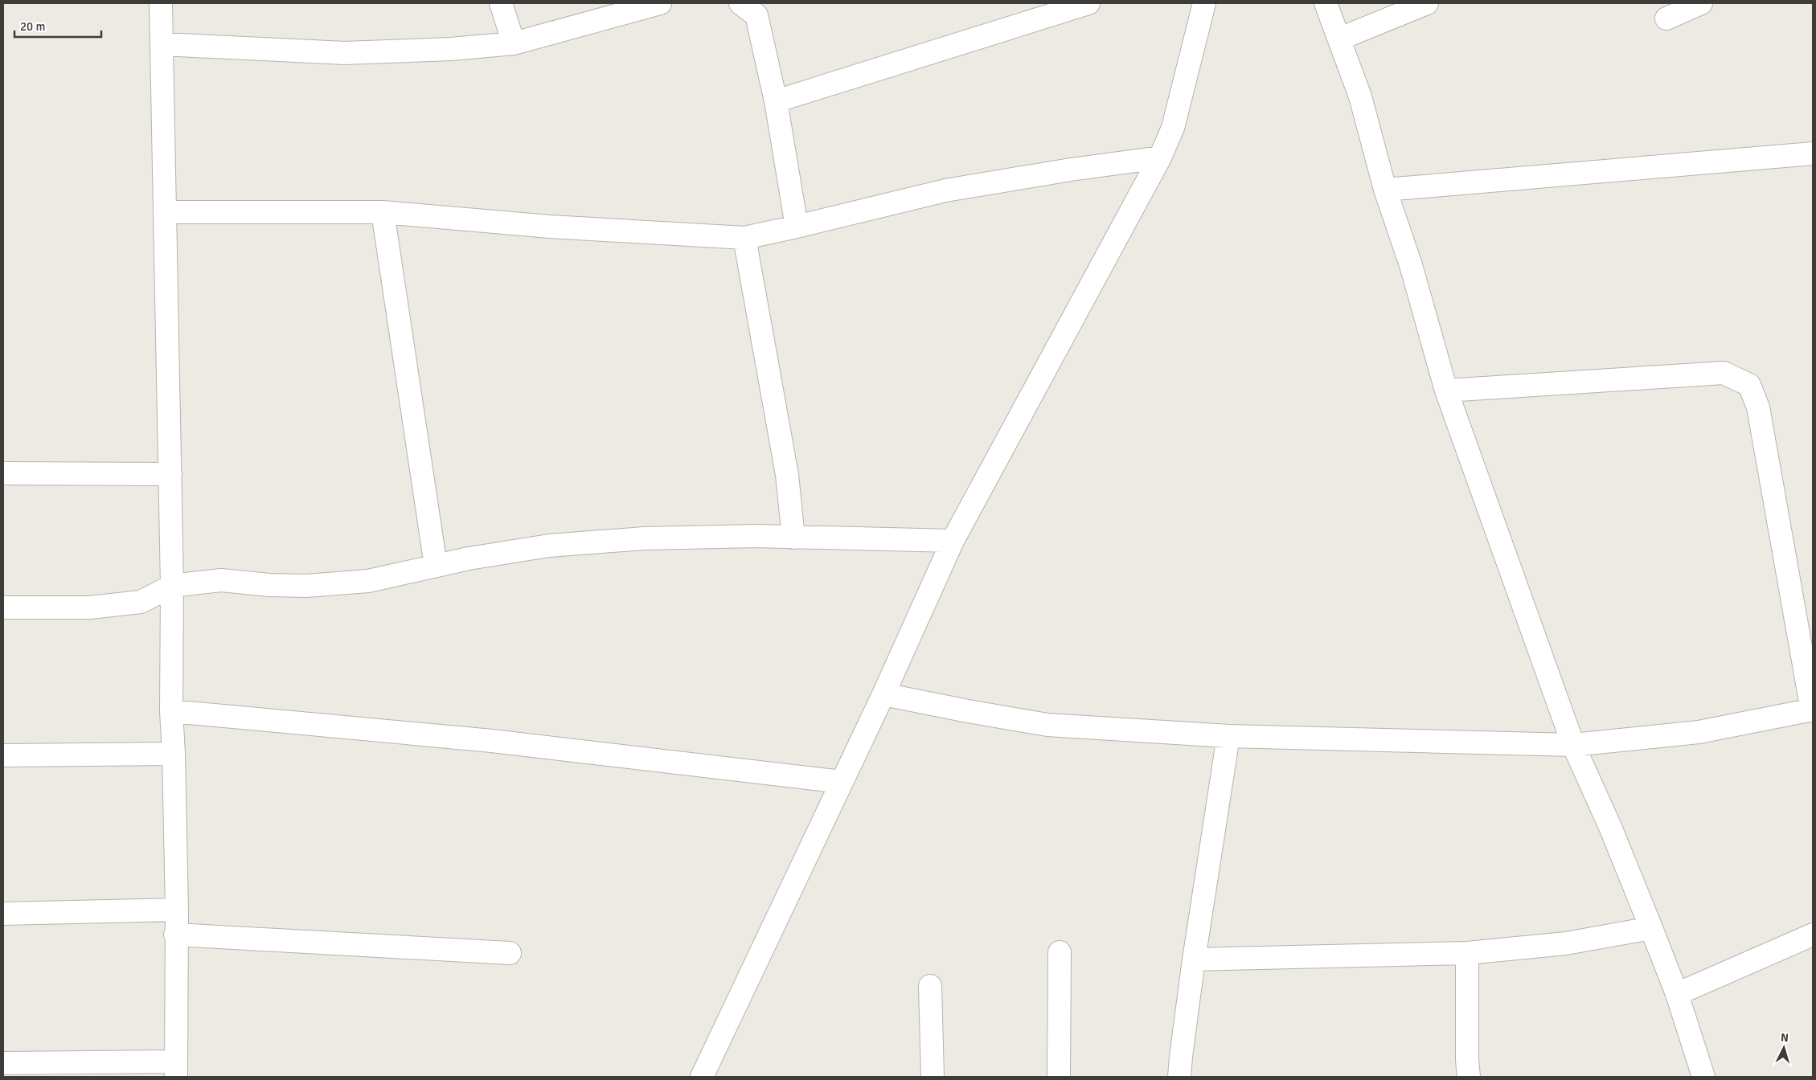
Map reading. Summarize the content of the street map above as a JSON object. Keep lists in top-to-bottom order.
{
  "scale_bar": "20 m",
  "north": "top"
}
